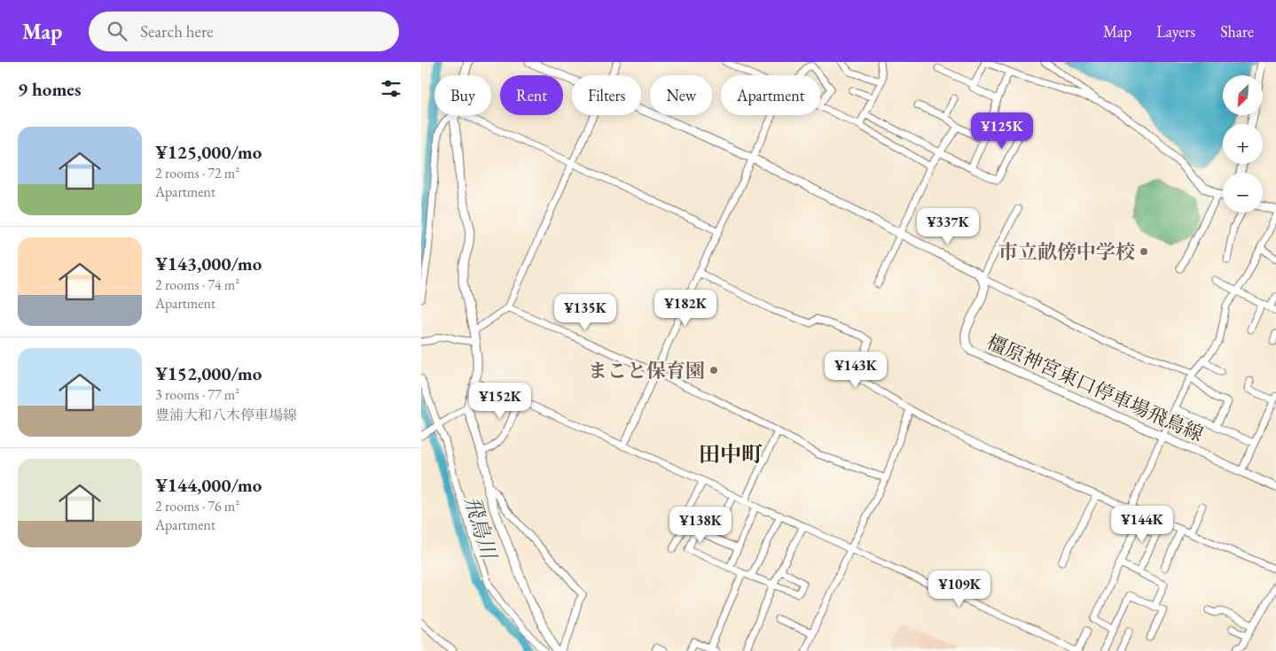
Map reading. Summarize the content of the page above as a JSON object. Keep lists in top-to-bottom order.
{
  "streets": {
    "main road": ["橿原神宮東口停車場飛鳥線"]
  },
  "districts": ["田中町"],
  "water": ["飛鳥川"],
  "places": ["市立畝傍中学校", "まこと保育園"],
  "north": "bottom left",
  "page": {
    "header": "Map",
    "search": "Search here",
    "nav": ["Map", "Layers", "Share"],
    "heading": "9 homes",
    "map_buttons": ["+", "−"],
    "chip": [
      "Buy",
      "Rent",
      "Filters",
      "New",
      "Apartment"
    ],
    "price": [
      "¥125K",
      "¥337K",
      "¥182K",
      "¥135K",
      "¥143K",
      "¥152K",
      "¥144K",
      "¥138K",
      "¥109K"
    ],
    "list": [
      {
        "name": "¥125,000/mo",
        "note": "2 rooms · 72 m² · Apartment"
      },
      {
        "name": "¥143,000/mo",
        "note": "2 rooms · 74 m² · Apartment"
      },
      {
        "name": "¥152,000/mo",
        "note": "3 rooms · 77 m² · 豊浦大和八木停車場線"
      },
      {
        "name": "¥144,000/mo",
        "note": "2 rooms · 76 m² · Apartment"
      }
    ]
  }
}
